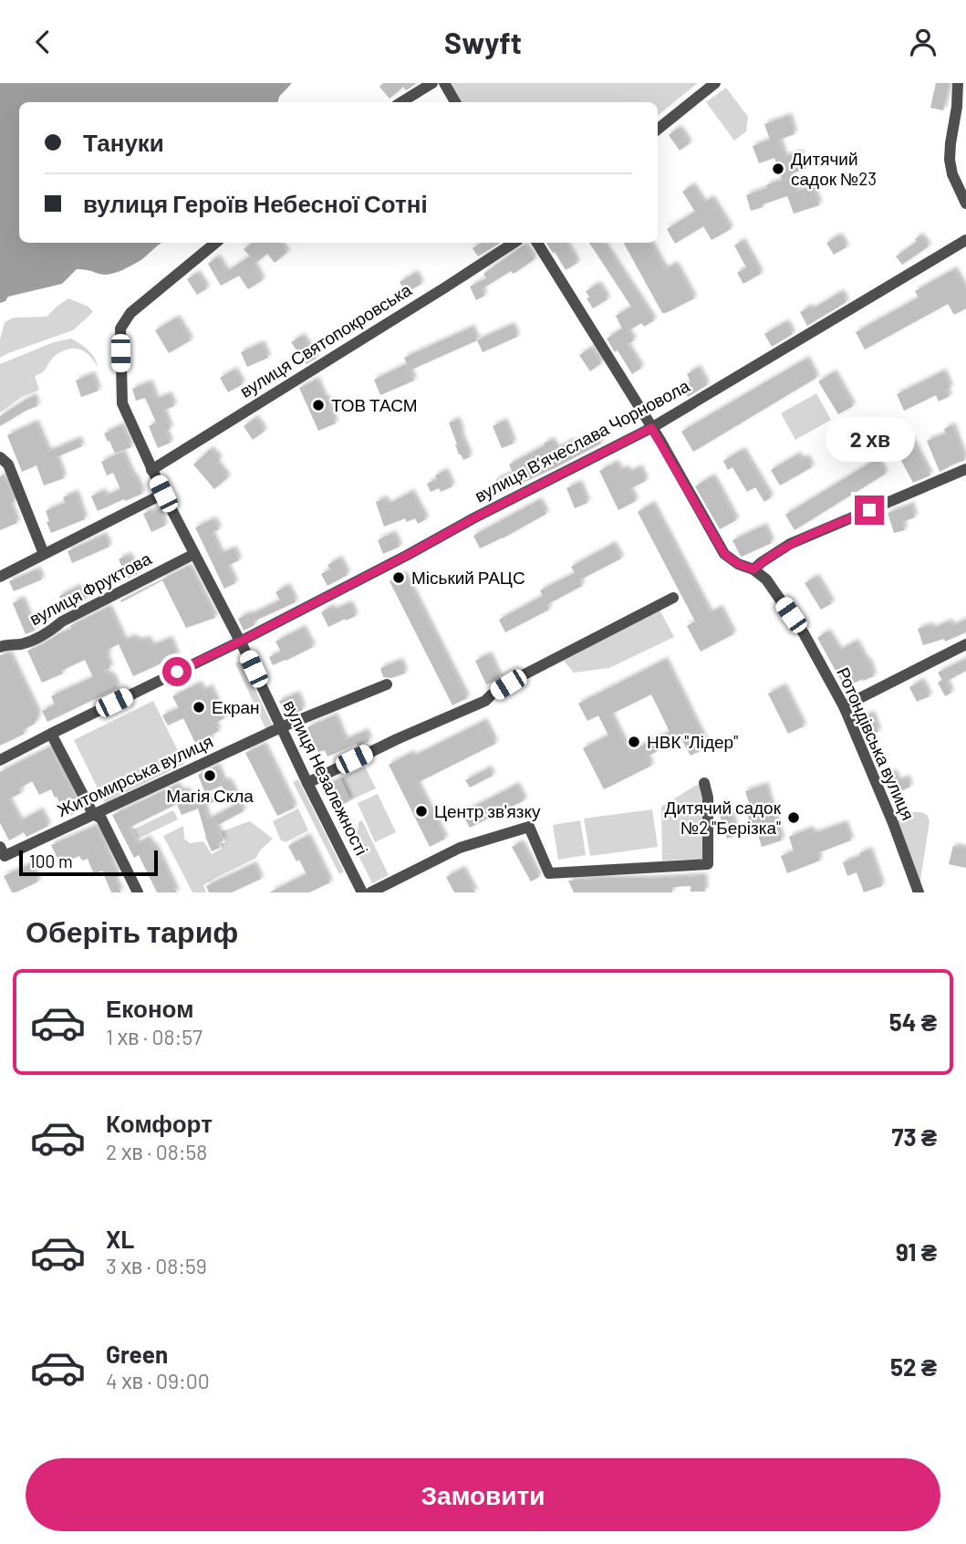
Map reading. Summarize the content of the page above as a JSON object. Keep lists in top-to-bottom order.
{
  "streets": {
    "street": [
      "вулиця Святопокровська",
      "вулиця Вʼячеслава Чорновола",
      "вулиця Фруктова",
      "Ротондівська вулиця",
      "Житомирська вулиця",
      "вулиця Незалежності"
    ]
  },
  "crossings": [
    ["вулиця Святопокровська", "вулиця Незалежності"],
    ["вулиця Вʼячеслава Чорновола", "Ротондівська вулиця"],
    ["вулиця Вʼячеслава Чорновола", "вулиця Незалежності"],
    ["вулиця Фруктова", "вулиця Незалежності"],
    ["Житомирська вулиця", "вулиця Незалежності"]
  ],
  "places": [
    "Дитячий садок №23",
    "ТОВ ТАСМ",
    "Міський РАЦС",
    "Екран",
    "НВК \"Лідер\"",
    "Магія Скла",
    "Центр зв'язку",
    "Дитячий садок №2 \"Берізка\""
  ],
  "scale_bar": "100 m",
  "page": {
    "header": "Swyft",
    "banner": ["Тануки", "вулиця Героїв Небесної Сотні"],
    "bubble": "2 хв",
    "scale": "100 m",
    "heading": "Оберіть тариф",
    "list": [
      {
        "name": "Економ",
        "note": "1 хв · 08:57",
        "value": "54 ₴"
      },
      {
        "name": "Комфорт",
        "note": "2 хв · 08:58",
        "value": "73 ₴"
      },
      {
        "name": "XL",
        "note": "3 хв · 08:59",
        "value": "91 ₴"
      },
      {
        "name": "Green",
        "note": "4 хв · 09:00",
        "value": "52 ₴"
      }
    ],
    "buttons": "Замовити"
  }
}
